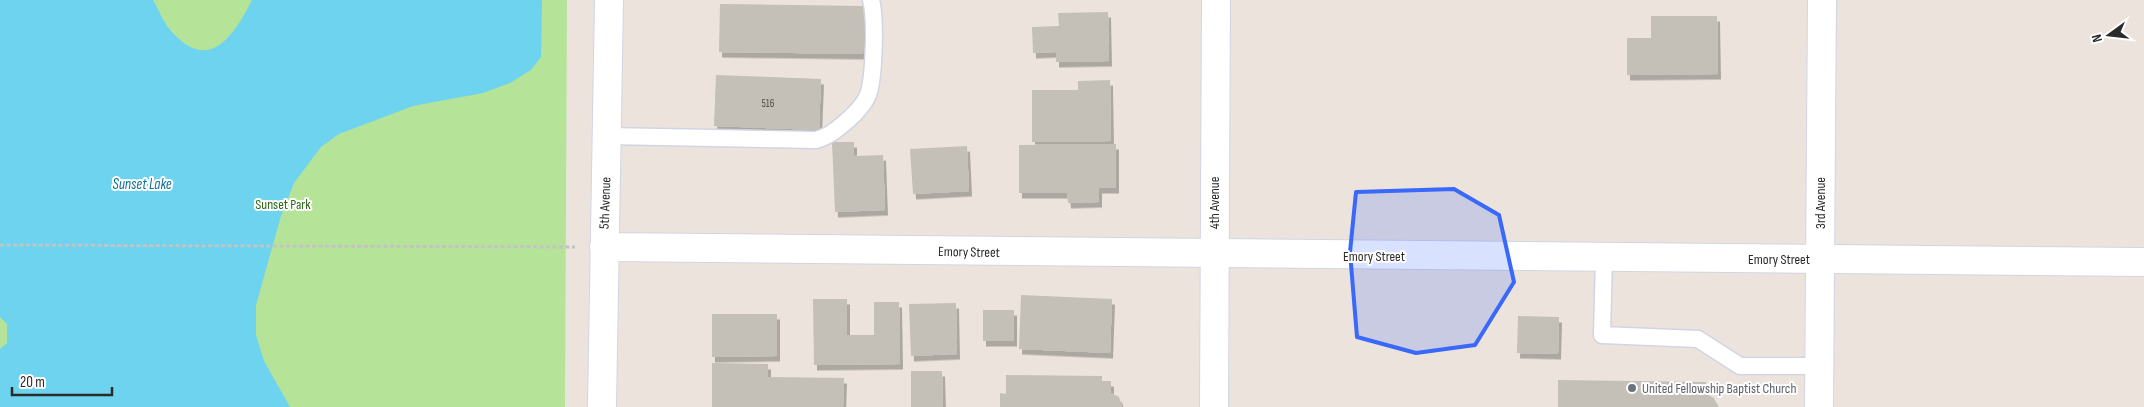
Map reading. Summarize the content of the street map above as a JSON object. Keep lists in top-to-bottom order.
{
  "streets": {
    "street": [
      "5th Avenue",
      "4th Avenue",
      "3rd Avenue",
      "Emory Street"
    ]
  },
  "crossings": [
    ["5th Avenue", "Emory Street"],
    ["4th Avenue", "Emory Street"],
    ["3rd Avenue", "Emory Street"]
  ],
  "water": ["Sunset Lake"],
  "parks": ["Sunset Park"],
  "places": ["United Fellowship Baptist Church"],
  "house_numbers": ["516"],
  "scale_bar": "20 m",
  "north": "left"
}
